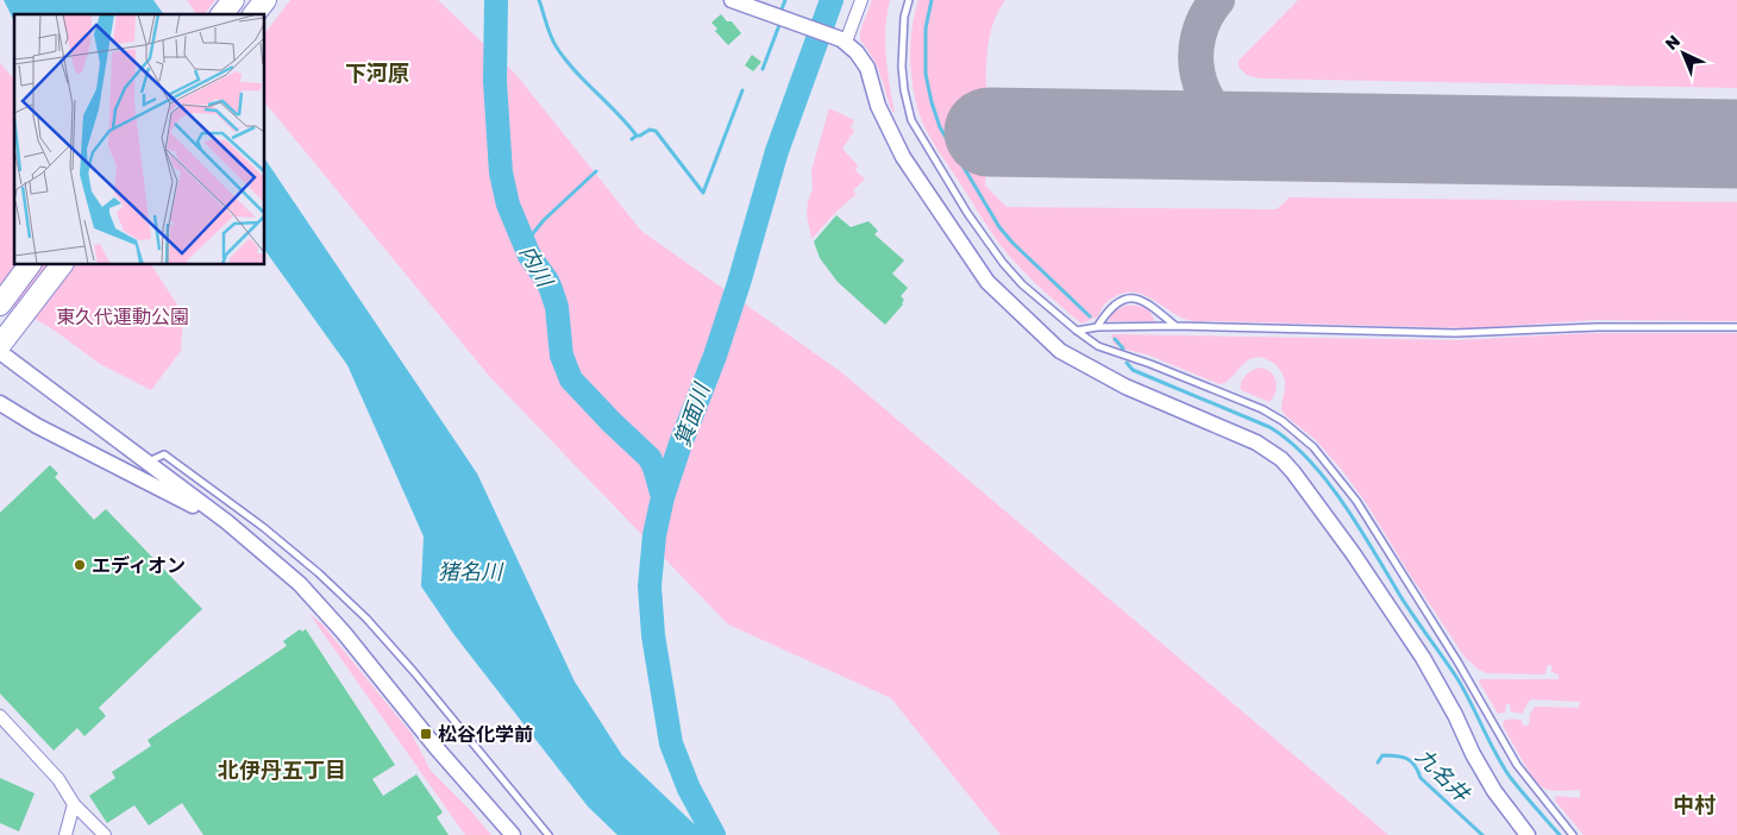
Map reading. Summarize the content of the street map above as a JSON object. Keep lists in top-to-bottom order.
{
  "districts": ["下河原", "北伊丹五丁目", "中村"],
  "water": [
    "内川",
    "箕面川",
    "猪名川",
    "九名井"
  ],
  "parks": ["東久代運動公園"],
  "places": {
    "other": ["エディオン"],
    "transit": ["松谷化学前"]
  },
  "north": "top left"
}
